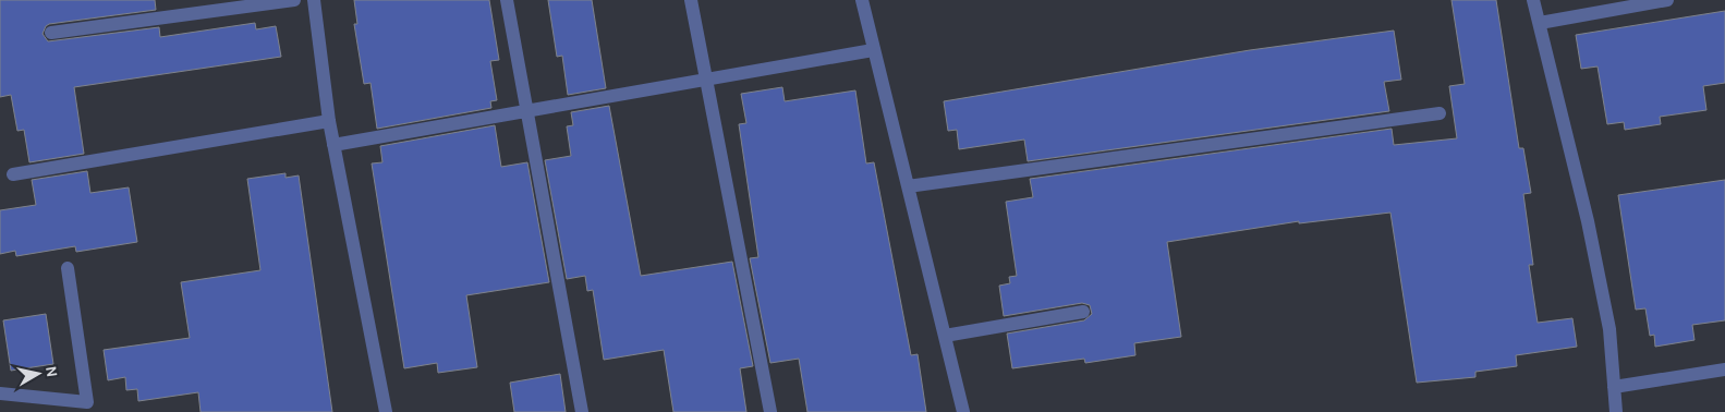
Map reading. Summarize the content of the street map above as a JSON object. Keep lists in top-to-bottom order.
{
  "north": "right"
}
